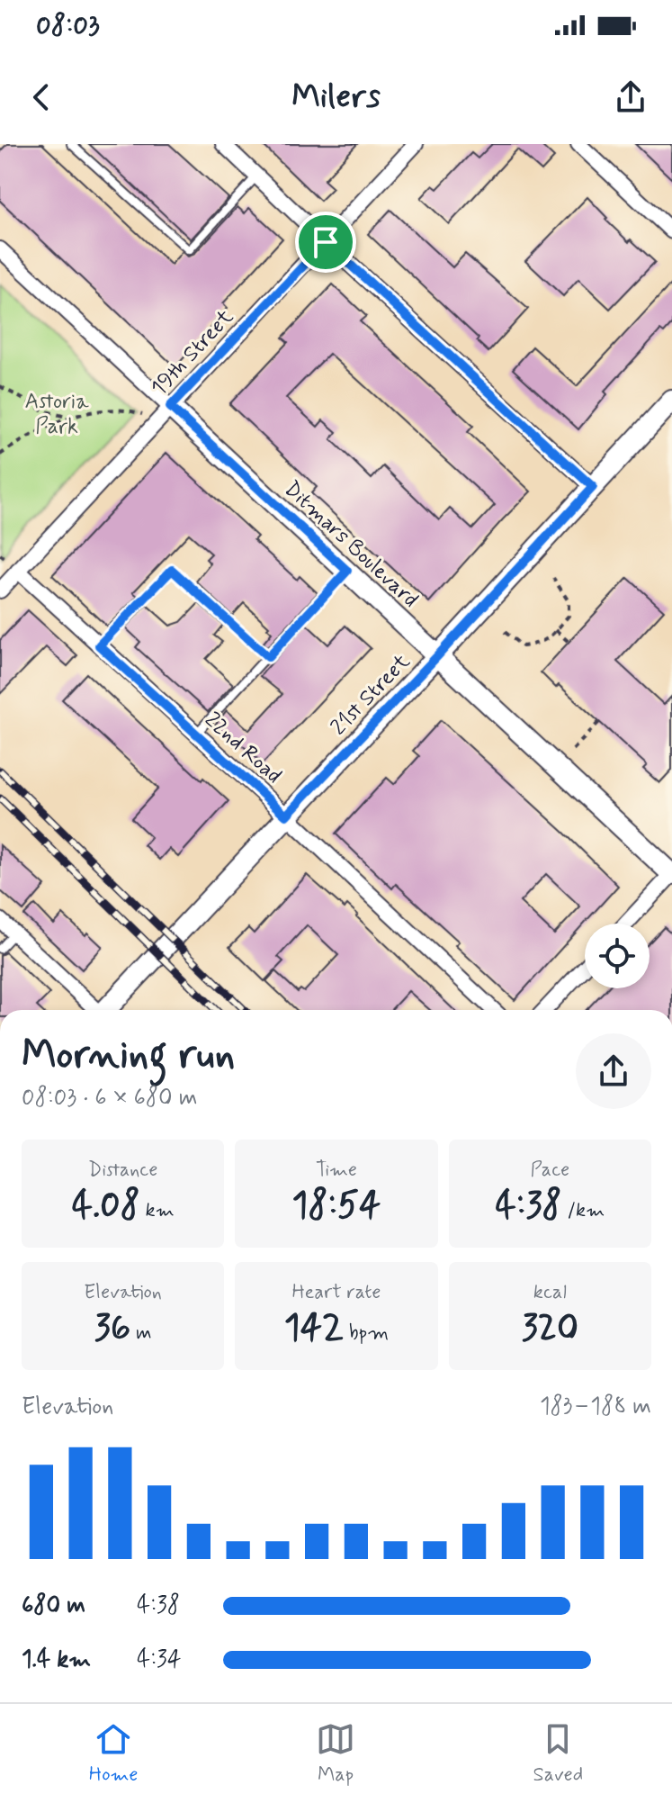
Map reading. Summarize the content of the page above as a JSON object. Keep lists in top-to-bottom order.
{
  "streets": {
    "street": [
      "19th Street",
      "Ditmars Boulevard",
      "21st Street",
      "22nd Road"
    ]
  },
  "crossings": [
    ["19th Street", "Ditmars Boulevard"],
    ["19th Street", "22nd Road"],
    ["Ditmars Boulevard", "21st Street"],
    ["21st Street", "22nd Road"]
  ],
  "parks": ["Astoria Park"],
  "page": {
    "status": "08:03",
    "header": "Milers",
    "heading": ["Morning run", "08:03 · 6 × 680 m"],
    "stats": [
      ["Distance", "4.08 km"],
      ["Time", "18:54"],
      ["Pace", "4:38 /km"],
      ["Elevation", "36 m"],
      ["Heart rate", "142 bpm"],
      ["kcal", "320"]
    ],
    "chart": ["Elevation", "183–188 m"],
    "list": [
      {
        "name": "680 m",
        "note": "4:38"
      },
      {
        "name": "1.4 km",
        "note": "4:34"
      }
    ],
    "tabs": ["Home", "Map", "Saved"]
  }
}
